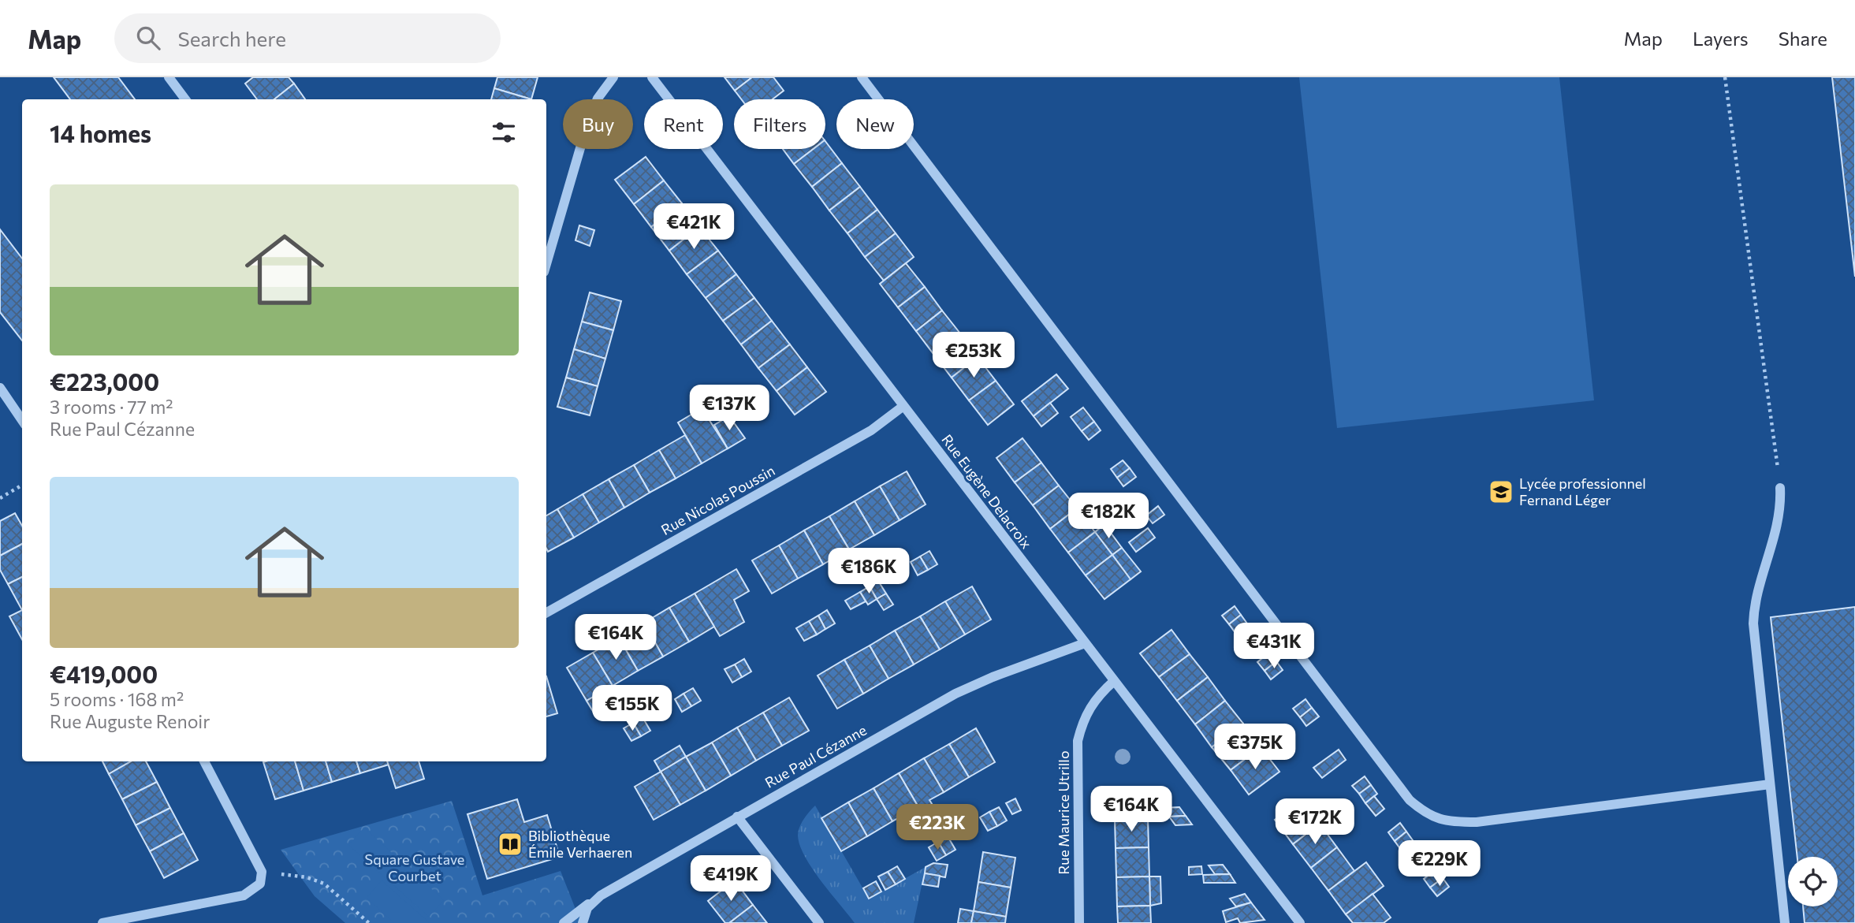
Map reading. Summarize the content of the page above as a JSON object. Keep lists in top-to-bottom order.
{
  "streets": {
    "street": [
      "Rue Eugène Delacroix",
      "Rue Nicolas Poussin",
      "Rue Paul Cézanne",
      "Rue Maurice Utrillo"
    ]
  },
  "crossings": [
    ["Rue Eugène Delacroix", "Rue Nicolas Poussin"],
    ["Rue Eugène Delacroix", "Rue Paul Cézanne"],
    ["Rue Eugène Delacroix", "Rue Maurice Utrillo"]
  ],
  "parks": ["Square Gustave Courbet"],
  "places": {
    "school or university": ["Lycée professionnel Fernand Léger"],
    "library": ["Bibliothèque Émile Verhaeren"]
  },
  "page": {
    "header": "Map",
    "search": "Search here",
    "nav": ["Map", "Layers", "Share"],
    "chip": [
      "Buy",
      "Rent",
      "Filters",
      "New"
    ],
    "heading": "14 homes",
    "list": [
      {
        "name": "€223,000",
        "note": "3 rooms · 77 m² · Rue Paul Cézanne"
      },
      {
        "name": "€419,000",
        "note": "5 rooms · 168 m² · Rue Auguste Renoir"
      }
    ],
    "price": [
      "€421K",
      "€253K",
      "€137K",
      "€182K",
      "€186K",
      "€164K",
      "€431K",
      "€155K",
      "€375K",
      "€164K",
      "€172K",
      "€223K",
      "€229K",
      "€419K"
    ]
  }
}
